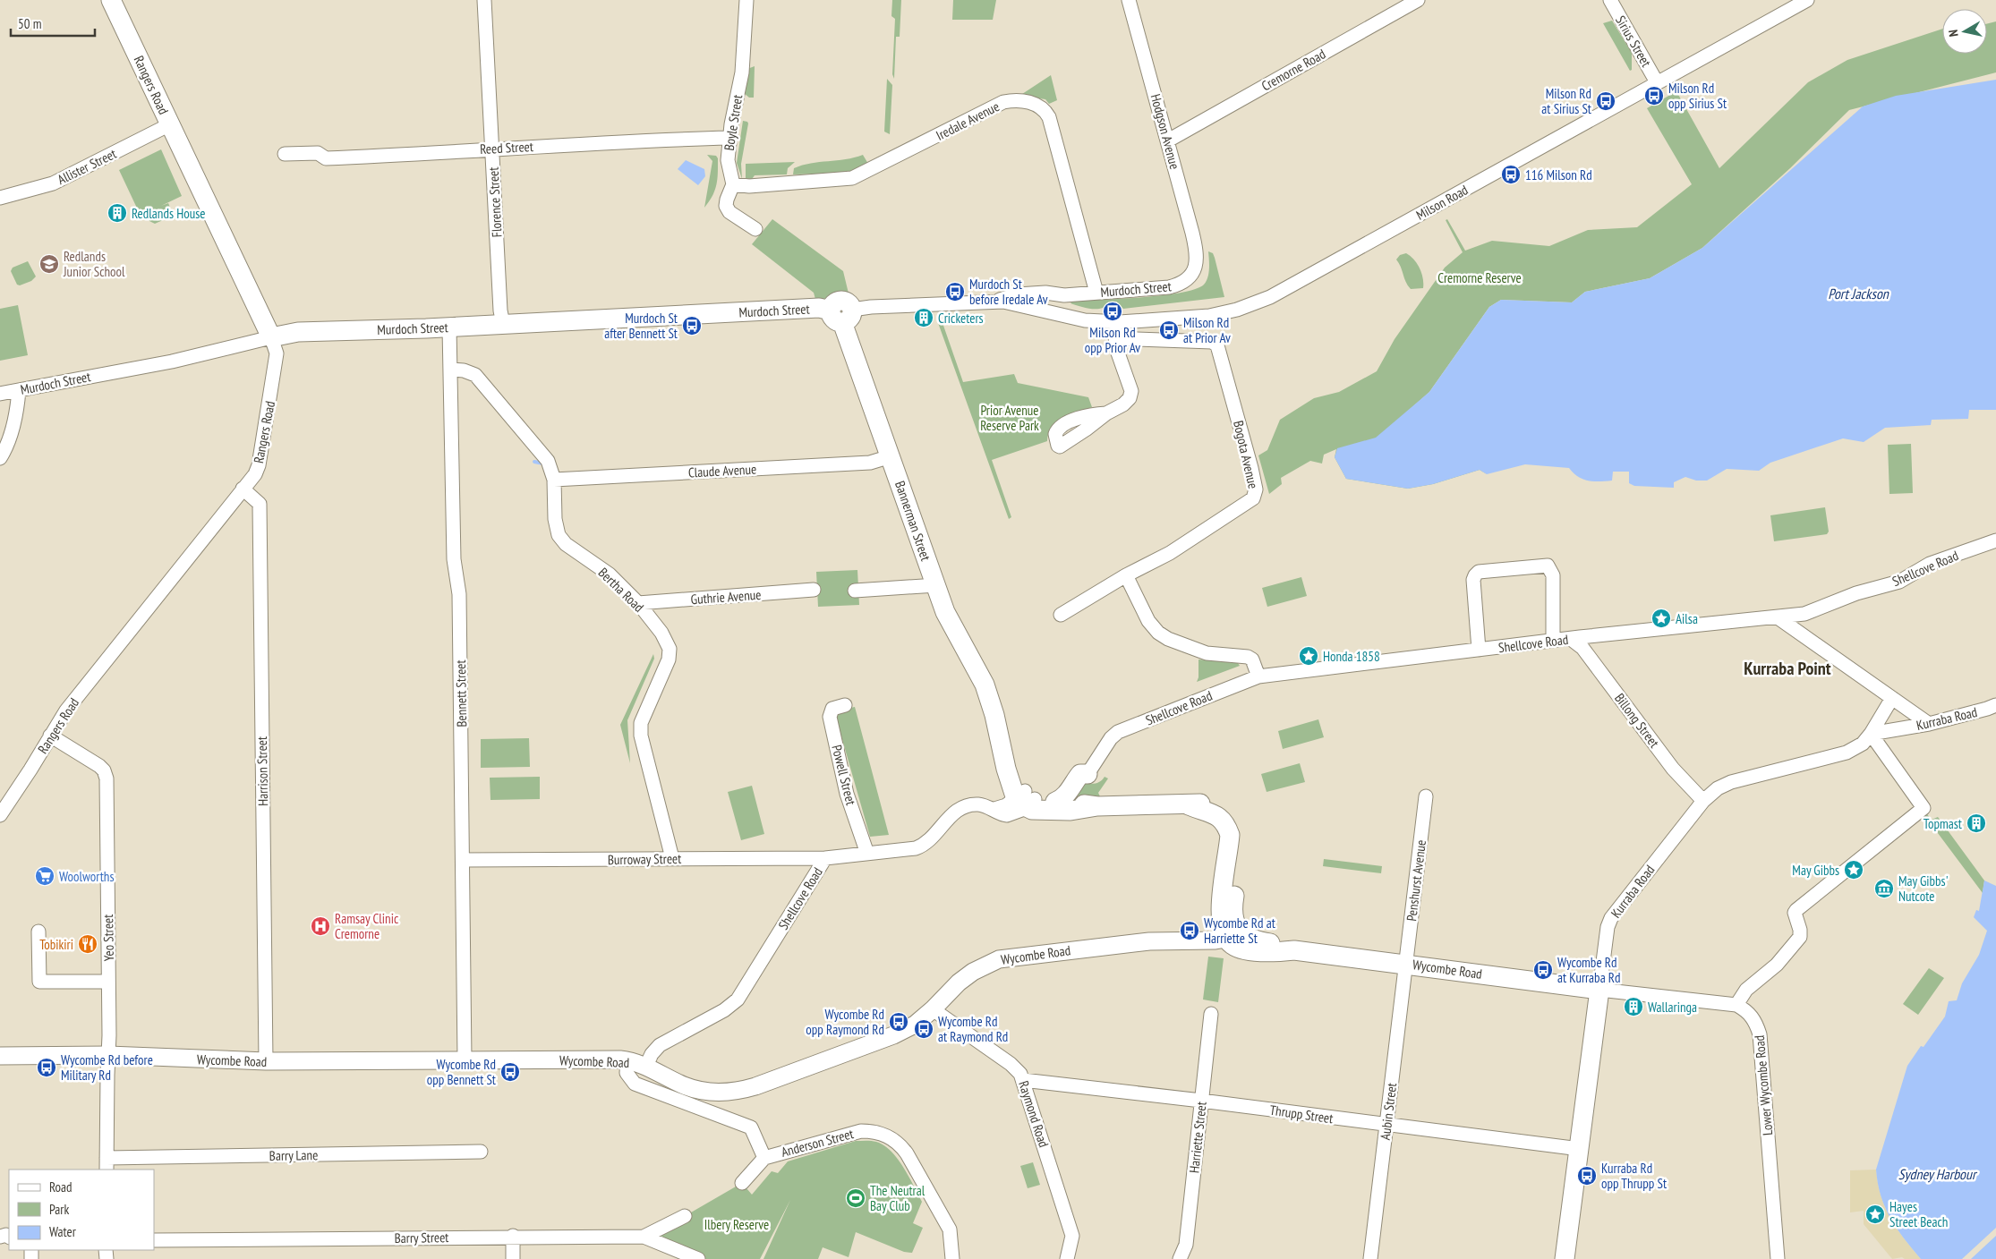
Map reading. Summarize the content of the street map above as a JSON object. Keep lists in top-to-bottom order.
{
  "streets": {
    "main road": [
      "Rangers Road",
      "Murdoch Street",
      "Bannerman Street",
      "Kurraba Road",
      "Wycombe Road"
    ],
    "street": [
      "Sirius Street",
      "Cremorne Road",
      "Iredale Avenue",
      "Boyle Street",
      "Hodgson Avenue",
      "Reed Street",
      "Allister Street",
      "Florence Street",
      "Milson Road",
      "Bogota Avenue",
      "Claude Avenue",
      "Shellcove Road",
      "Bertha Road",
      "Guthrie Avenue",
      "Bennett Street",
      "Billong Street",
      "Harrison Street",
      "Powell Street",
      "Burroway Street",
      "Penshurst Avenue",
      "Yeo Street",
      "Lower Wycombe Road",
      "Aubin Street",
      "Raymond Road",
      "Thrupp Street",
      "Harriette Street",
      "Anderson Street",
      "Barry Lane",
      "Barry Street"
    ]
  },
  "crossings": [
    ["Sirius Street", "Milson Road"],
    ["Cremorne Road", "Hodgson Avenue"],
    ["Rangers Road", "Allister Street"],
    ["Rangers Road", "Murdoch Street"],
    ["Rangers Road", "Harrison Street"],
    ["Rangers Road", "Yeo Street"],
    ["Iredale Avenue", "Boyle Street"],
    ["Iredale Avenue", "Murdoch Street"],
    ["Boyle Street", "Reed Street"],
    ["Hodgson Avenue", "Murdoch Street"],
    ["Reed Street", "Florence Street"],
    ["Florence Street", "Murdoch Street"],
    ["Milson Road", "Murdoch Street"],
    ["Murdoch Street", "Bannerman Street"],
    ["Murdoch Street", "Bennett Street"],
    ["Claude Avenue", "Bannerman Street"],
    ["Claude Avenue", "Bertha Road"],
    ["Bannerman Street", "Shellcove Road"],
    ["Shellcove Road", "Billong Street"],
    ["Shellcove Road", "Powell Street"],
    ["Shellcove Road", "Burroway Street"],
    ["Shellcove Road", "Wycombe Road"],
    ["Bertha Road", "Guthrie Avenue"],
    ["Bertha Road", "Bennett Street"],
    ["Bertha Road", "Burroway Street"],
    ["Bennett Street", "Burroway Street"],
    ["Bennett Street", "Wycombe Road"],
    ["Kurraba Road", "Billong Street"],
    ["Kurraba Road", "Wycombe Road"],
    ["Kurraba Road", "Thrupp Street"],
    ["Harrison Street", "Wycombe Road"],
    ["Penshurst Avenue", "Wycombe Road"],
    ["Penshurst Avenue", "Aubin Street"],
    ["Yeo Street", "Wycombe Road"],
    ["Yeo Street", "Barry Lane"],
    ["Wycombe Road", "Aubin Street"],
    ["Wycombe Road", "Raymond Road"],
    ["Aubin Street", "Thrupp Street"],
    ["Raymond Road", "Thrupp Street"],
    ["Thrupp Street", "Harriette Street"]
  ],
  "districts": ["Kurraba Point"],
  "water": ["Port Jackson", "Sydney Harbour"],
  "parks": ["Cremorne Reserve", "Prior Avenue Reserve Park", "Ilbery Reserve"],
  "places": {
    "bus stop": [
      "Milson Rd opp Sirius St",
      "Milson Rd at Sirius St",
      "116 Milson Rd",
      "Murdoch St before Iredale Av",
      "Milson Rd opp Prior Av",
      "Murdoch St after Bennett St",
      "Milson Rd at Prior Av",
      "Wycombe Rd at Harriette St",
      "Wycombe Rd at Kurraba Rd",
      "Wycombe Rd opp Raymond Rd",
      "Wycombe Rd at Raymond Rd",
      "Wycombe Rd before Military Rd",
      "Wycombe Rd opp Bennett St",
      "Kurraba Rd opp Thrupp St"
    ],
    "building": [
      "Redlands House",
      "Cricketers",
      "Topmast",
      "Wallaringa"
    ],
    "school or university": ["Redlands Junior School"],
    "place": [
      "Ailsa",
      "Honda 1858",
      "May Gibbs",
      "Hayes Street Beach"
    ],
    "supermarket": ["Woolworths"],
    "museum": ["May Gibbs' Nutcote"],
    "hospital": ["Ramsay Clinic Cremorne"],
    "restaurant": ["Tobikiri"],
    "sports": ["The Neutral Bay Club"]
  },
  "legend": ["Road", "Park", "Water"],
  "scale_bar": "50 m",
  "north": "left"
}
